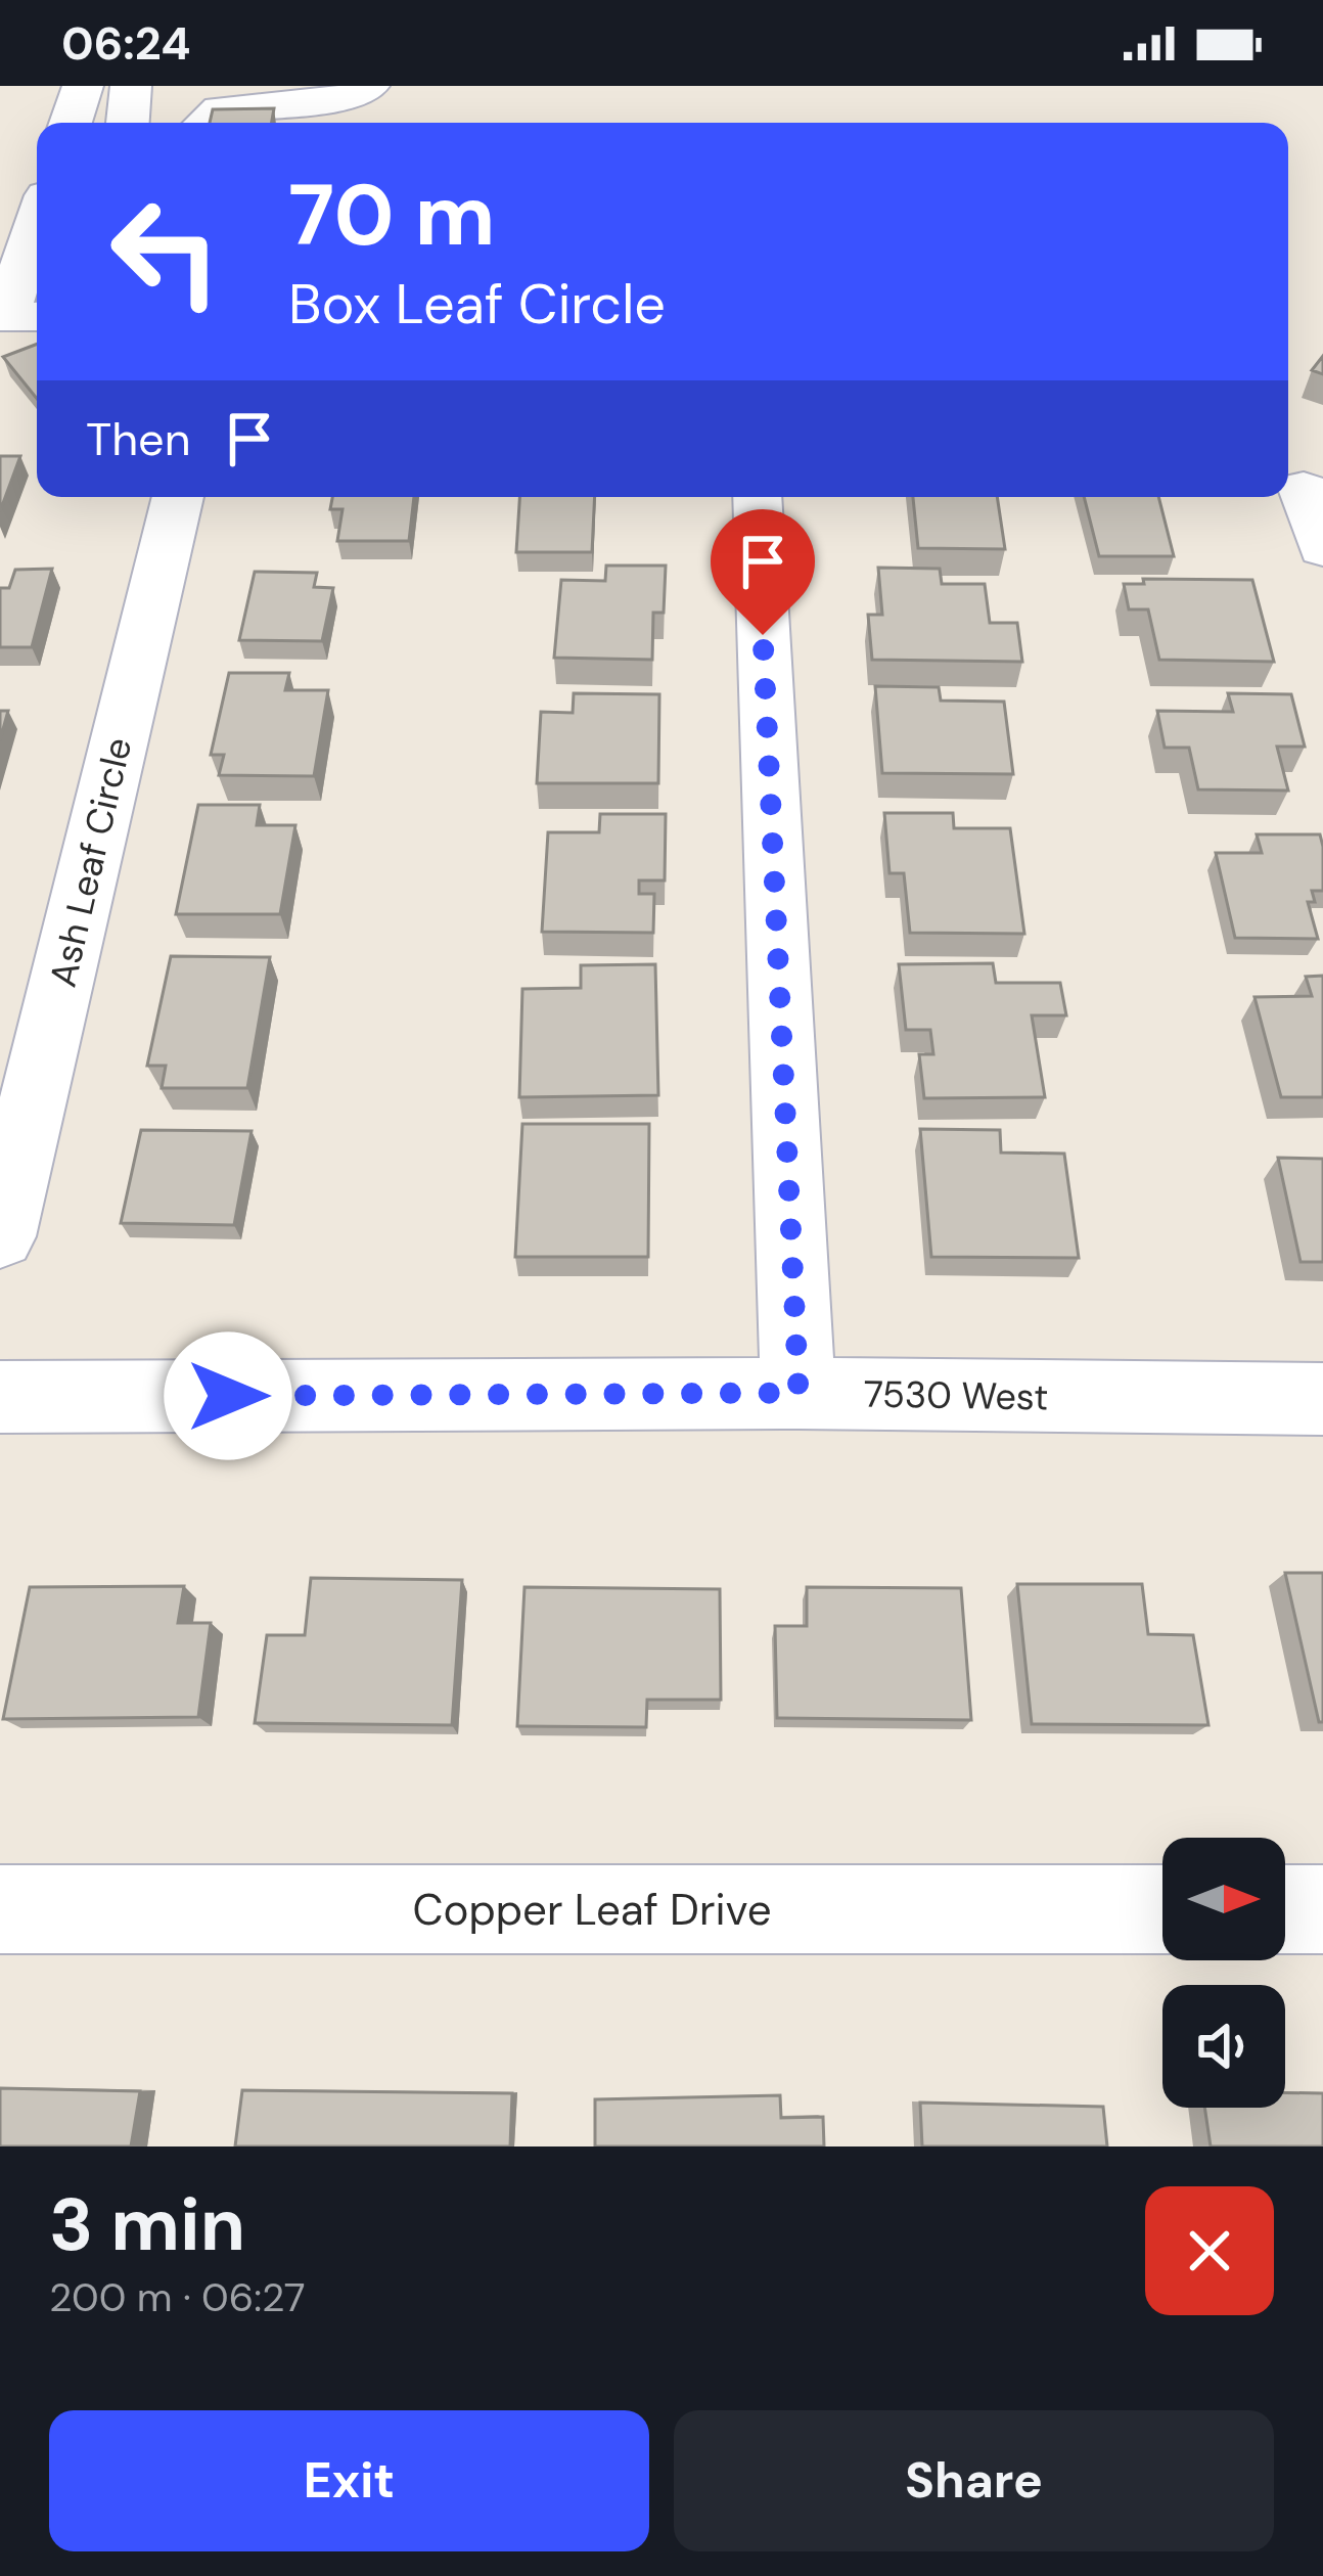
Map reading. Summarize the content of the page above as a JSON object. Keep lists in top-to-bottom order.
{
  "streets": {
    "street": ["Ash Leaf Circle", "7530 West", "Copper Leaf Drive"]
  },
  "north": "right",
  "page": {
    "status": "06:24",
    "turn": ["70 m", "Box Leaf Circle"],
    "then": "Then",
    "heading": ["3 min", "200 m · 06:27"],
    "buttons": ["Exit", "Share"]
  }
}
